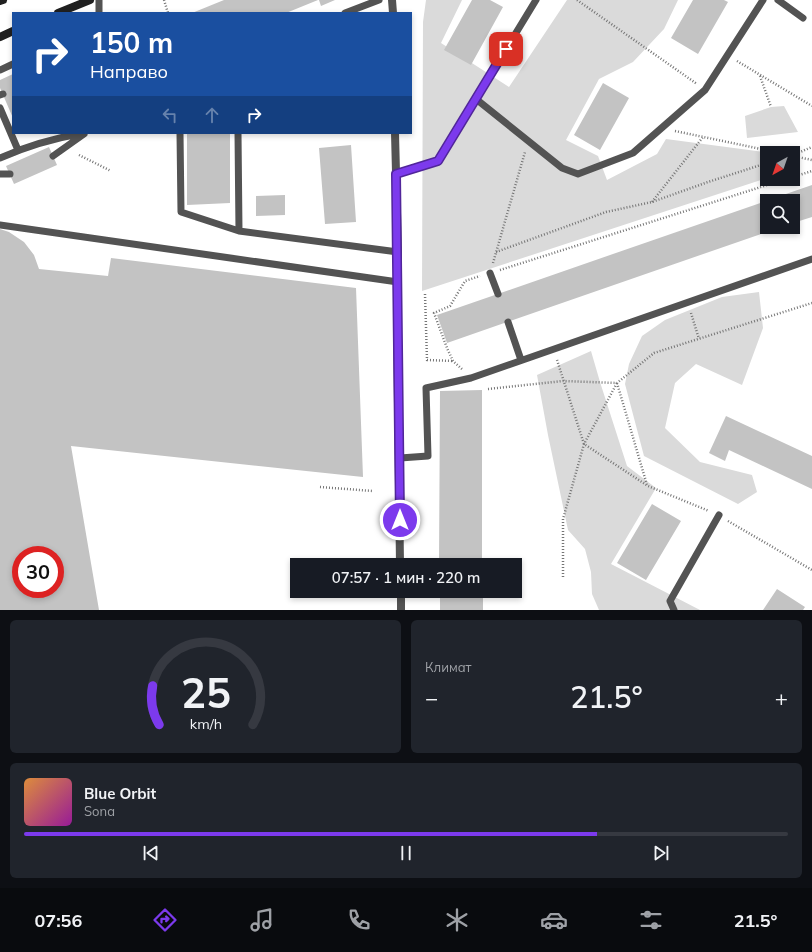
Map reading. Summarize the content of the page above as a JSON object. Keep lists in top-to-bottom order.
{
  "north": "bottom left",
  "page": {
    "turn": ["150 m", "Направо"],
    "limit": "30",
    "trip": "07:57 · 1 мин · 220 m",
    "tile": "Климат",
    "heat": ["−", "21.5°", "+"],
    "song": ["Blue Orbit", "Sona"],
    "tabs": ["07:56", "21.5°"],
    "gauge": ["25", "km/h"]
  }
}
